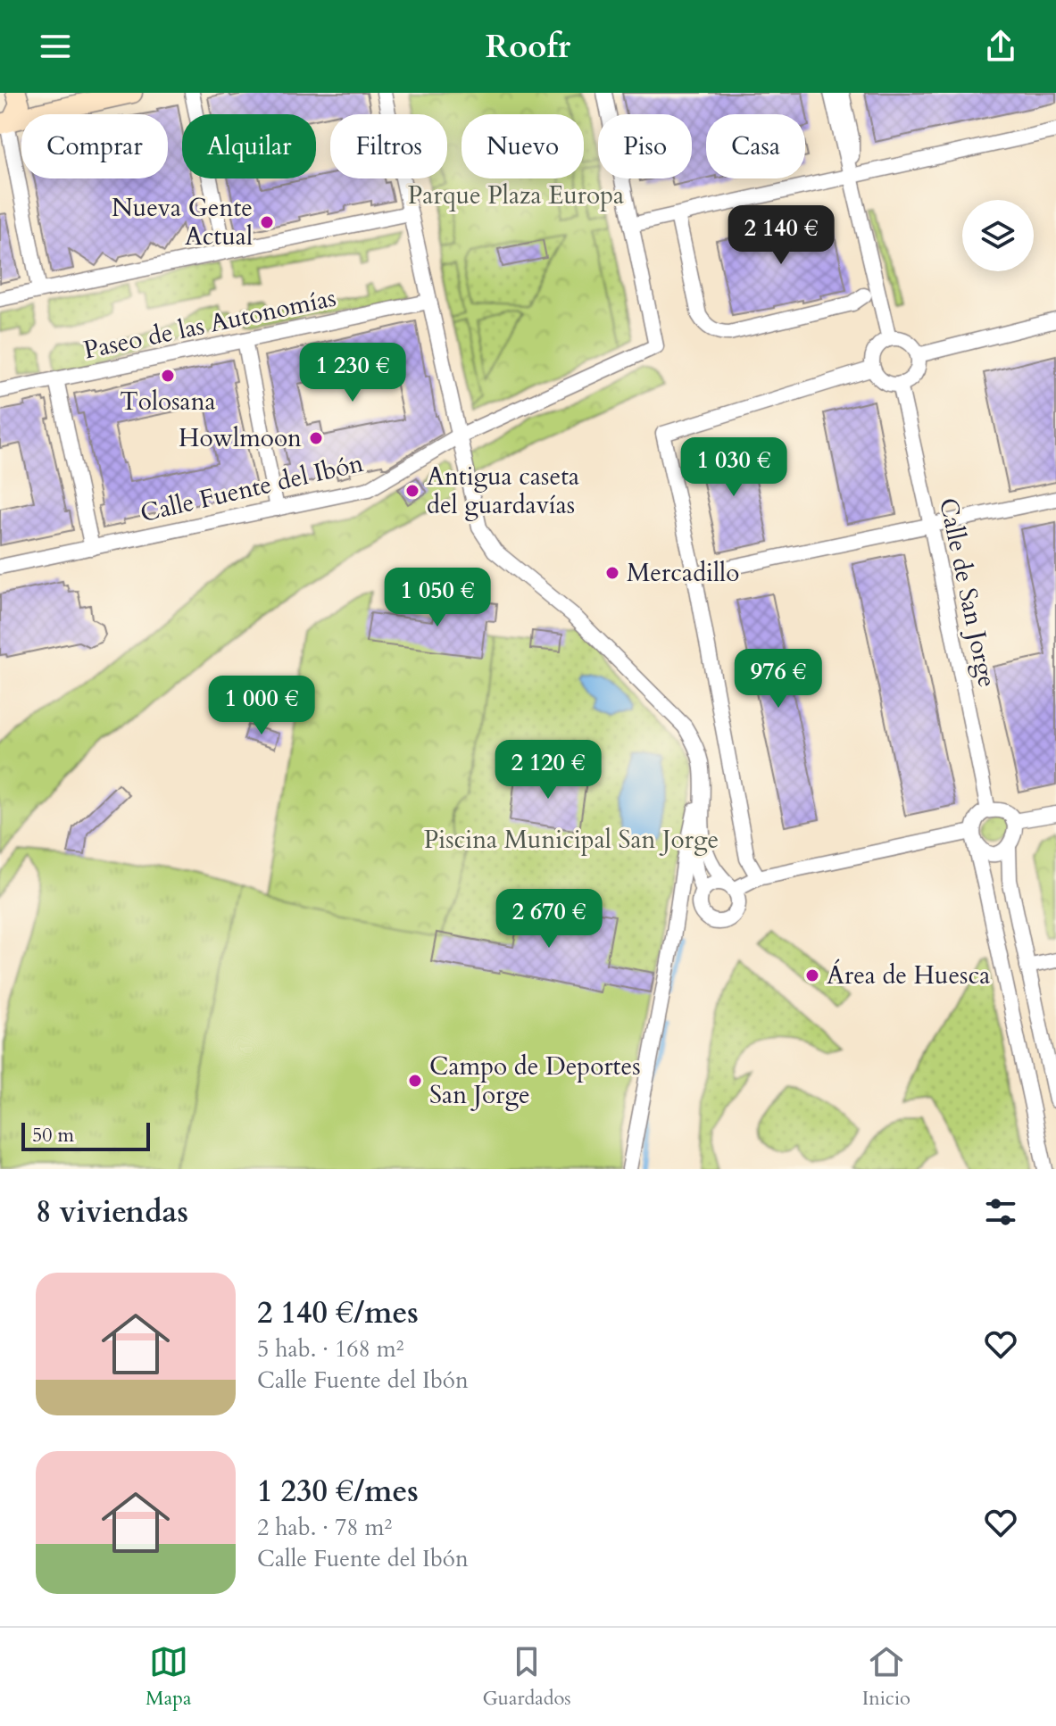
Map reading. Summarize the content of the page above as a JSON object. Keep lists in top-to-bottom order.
{
  "streets": {
    "street": ["Paseo de las Autonomías", "Calle Fuente del Ibón", "Calle de San Jorge"]
  },
  "parks": ["Parque Plaza Europa", "Piscina Municipal San Jorge"],
  "places": [
    "Nueva Gente Actual",
    "Tolosana",
    "Howlmoon",
    "Antigua caseta del guardavías",
    "Mercadillo",
    "Área de Huesca",
    "Campo de Deportes San Jorge"
  ],
  "scale_bar": "50 m",
  "page": {
    "header": "Roofr",
    "chip": [
      "Comprar",
      "Alquilar",
      "Filtros",
      "Nuevo",
      "Piso",
      "Casa"
    ],
    "price": [
      "2 140 €",
      "1 230 €",
      "1 030 €",
      "1 050 €",
      "976 €",
      "1 000 €",
      "2 120 €",
      "2 670 €"
    ],
    "scale": "50 m",
    "heading": "8 viviendas",
    "list": [
      {
        "name": "2 140 €/mes",
        "note": "5 hab. · 168 m² · Calle Fuente del Ibón"
      },
      {
        "name": "1 230 €/mes",
        "note": "2 hab. · 78 m² · Calle Fuente del Ibón"
      }
    ],
    "tabs": ["Mapa", "Guardados", "Inicio"]
  }
}
